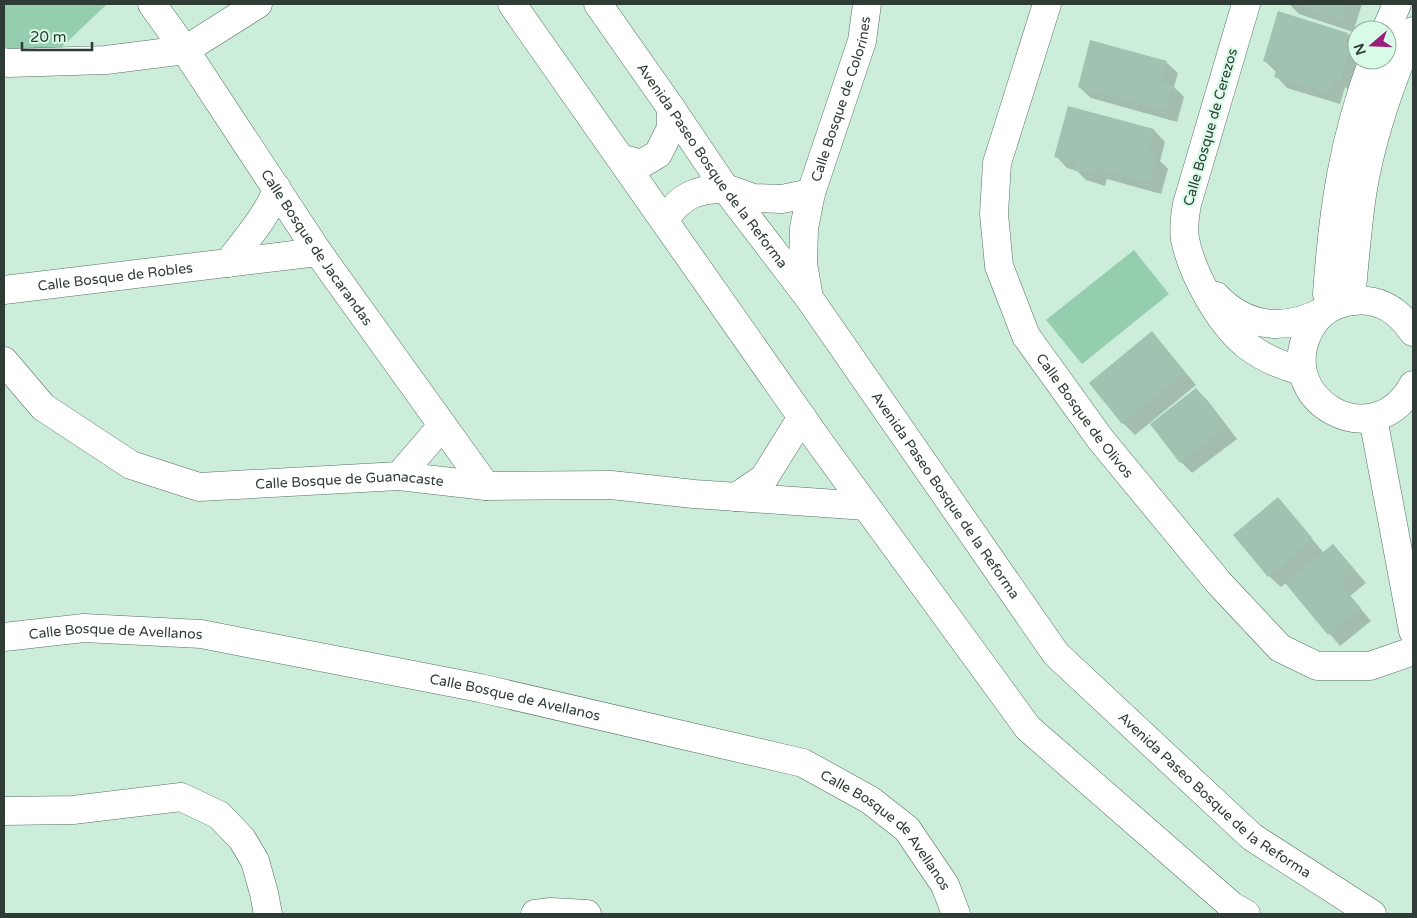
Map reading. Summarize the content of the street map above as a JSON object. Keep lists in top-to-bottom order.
{
  "streets": {
    "street": [
      "Calle Bosque de Colorines",
      "Calle Bosque de Cerezos",
      "Avenida Paseo Bosque de la Reforma",
      "Calle Bosque de Jacarandas",
      "Calle Bosque de Robles",
      "Calle Bosque de Olivos",
      "Calle Bosque de Guanacaste",
      "Calle Bosque de Avellanos"
    ]
  },
  "crossings": [
    ["Calle Bosque de Colorines", "Avenida Paseo Bosque de la Reforma"],
    ["Calle Bosque de Jacarandas", "Calle Bosque de Robles"],
    ["Calle Bosque de Jacarandas", "Calle Bosque de Guanacaste"]
  ],
  "scale_bar": "20 m",
  "north": "left"
}
